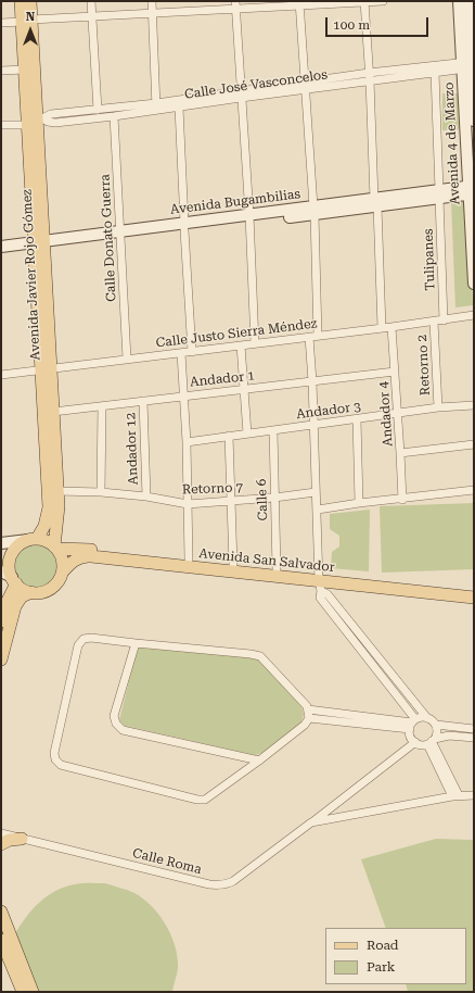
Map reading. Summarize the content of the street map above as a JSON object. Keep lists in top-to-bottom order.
{
  "streets": {
    "main road": [
      "Avenida 4 de Marzo",
      "Avenida Bugambilias",
      "Avenida Javier Rojo Gómez",
      "Avenida San Salvador"
    ],
    "street": [
      "Calle José Vasconcelos",
      "Calle Donato Guerra",
      "Tulipanes",
      "Calle Justo Sierra Méndez",
      "Retorno 2",
      "Andador 1",
      "Andador 3",
      "Andador 4",
      "Andador 12",
      "Retorno 7",
      "Calle 6",
      "Calle Roma"
    ]
  },
  "crossings": [
    ["Calle José Vasconcelos", "Avenida 4 de Marzo"],
    ["Calle José Vasconcelos", "Calle Donato Guerra"],
    ["Calle José Vasconcelos", "Tulipanes"],
    ["Calle José Vasconcelos", "Avenida Javier Rojo Gómez"],
    ["Avenida 4 de Marzo", "Avenida Bugambilias"],
    ["Avenida Bugambilias", "Calle Donato Guerra"],
    ["Avenida Bugambilias", "Tulipanes"],
    ["Avenida Bugambilias", "Avenida Javier Rojo Gómez"],
    ["Calle Donato Guerra", "Calle Justo Sierra Méndez"],
    ["Tulipanes", "Calle Justo Sierra Méndez"],
    ["Avenida Javier Rojo Gómez", "Calle Justo Sierra Méndez"],
    ["Avenida Javier Rojo Gómez", "Andador 1"],
    ["Avenida Javier Rojo Gómez", "Retorno 7"],
    ["Avenida Javier Rojo Gómez", "Avenida San Salvador"],
    ["Calle Justo Sierra Méndez", "Retorno 2"],
    ["Calle Justo Sierra Méndez", "Andador 4"],
    ["Retorno 2", "Andador 3"],
    ["Andador 1", "Andador 4"],
    ["Andador 1", "Andador 12"],
    ["Andador 3", "Andador 4"],
    ["Andador 3", "Calle 6"],
    ["Andador 12", "Retorno 7"],
    ["Retorno 7", "Calle 6"],
    ["Calle 6", "Avenida San Salvador"]
  ],
  "legend": ["Road", "Park"],
  "scale_bar": "100 m",
  "north": "top"
}
